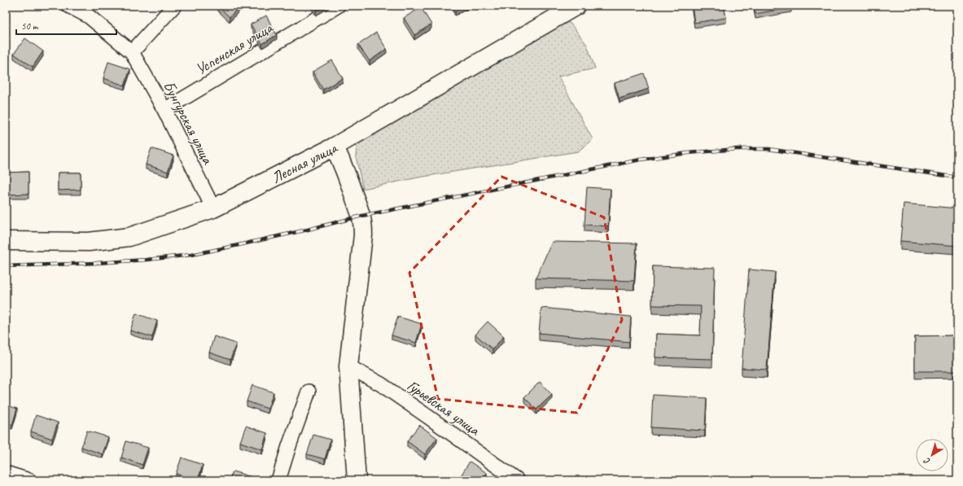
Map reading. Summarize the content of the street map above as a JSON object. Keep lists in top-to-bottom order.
{
  "streets": {
    "main road": ["Лесная улица"],
    "street": ["Успенская улица", "Бунгурская улица", "Гурьевская улица"]
  },
  "crossings": [
    ["Успенская улица", "Бунгурская улица"],
    ["Бунгурская улица", "Лесная улица"]
  ],
  "scale_bar": "50 m",
  "north": "bottom left"
}
